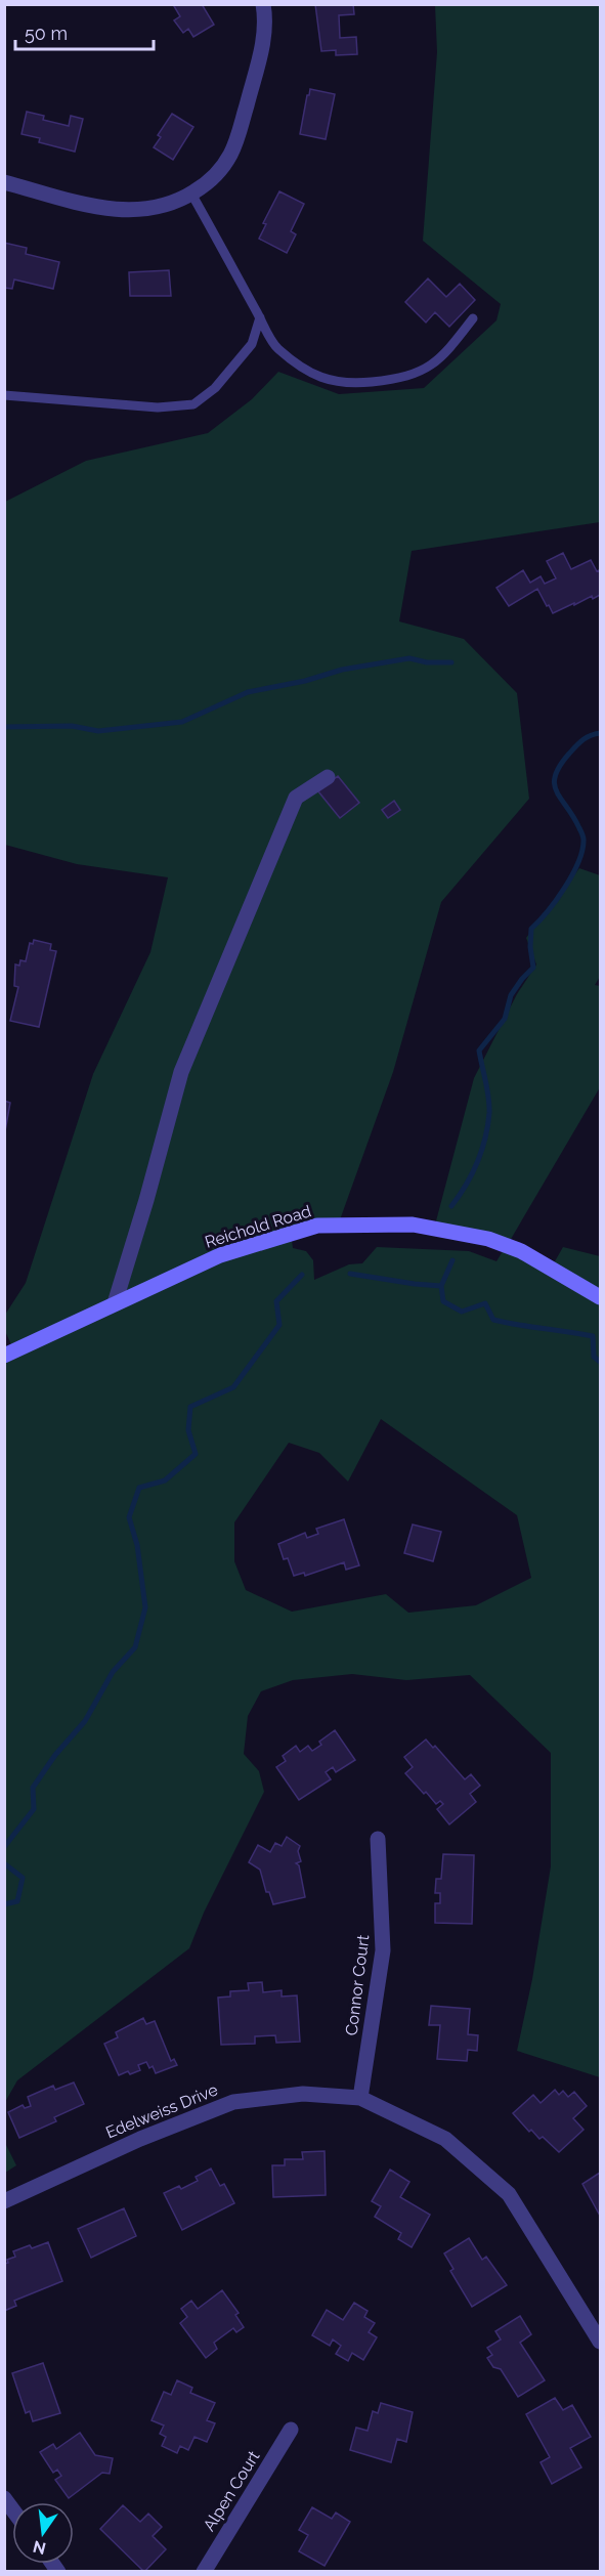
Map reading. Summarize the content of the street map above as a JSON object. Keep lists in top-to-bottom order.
{
  "streets": {
    "street": [
      "Reichold Road",
      "Connor Court",
      "Edelweiss Drive",
      "Alpen Court"
    ]
  },
  "crossings": [
    ["Connor Court", "Edelweiss Drive"]
  ],
  "scale_bar": "50 m",
  "north": "bottom"
}
